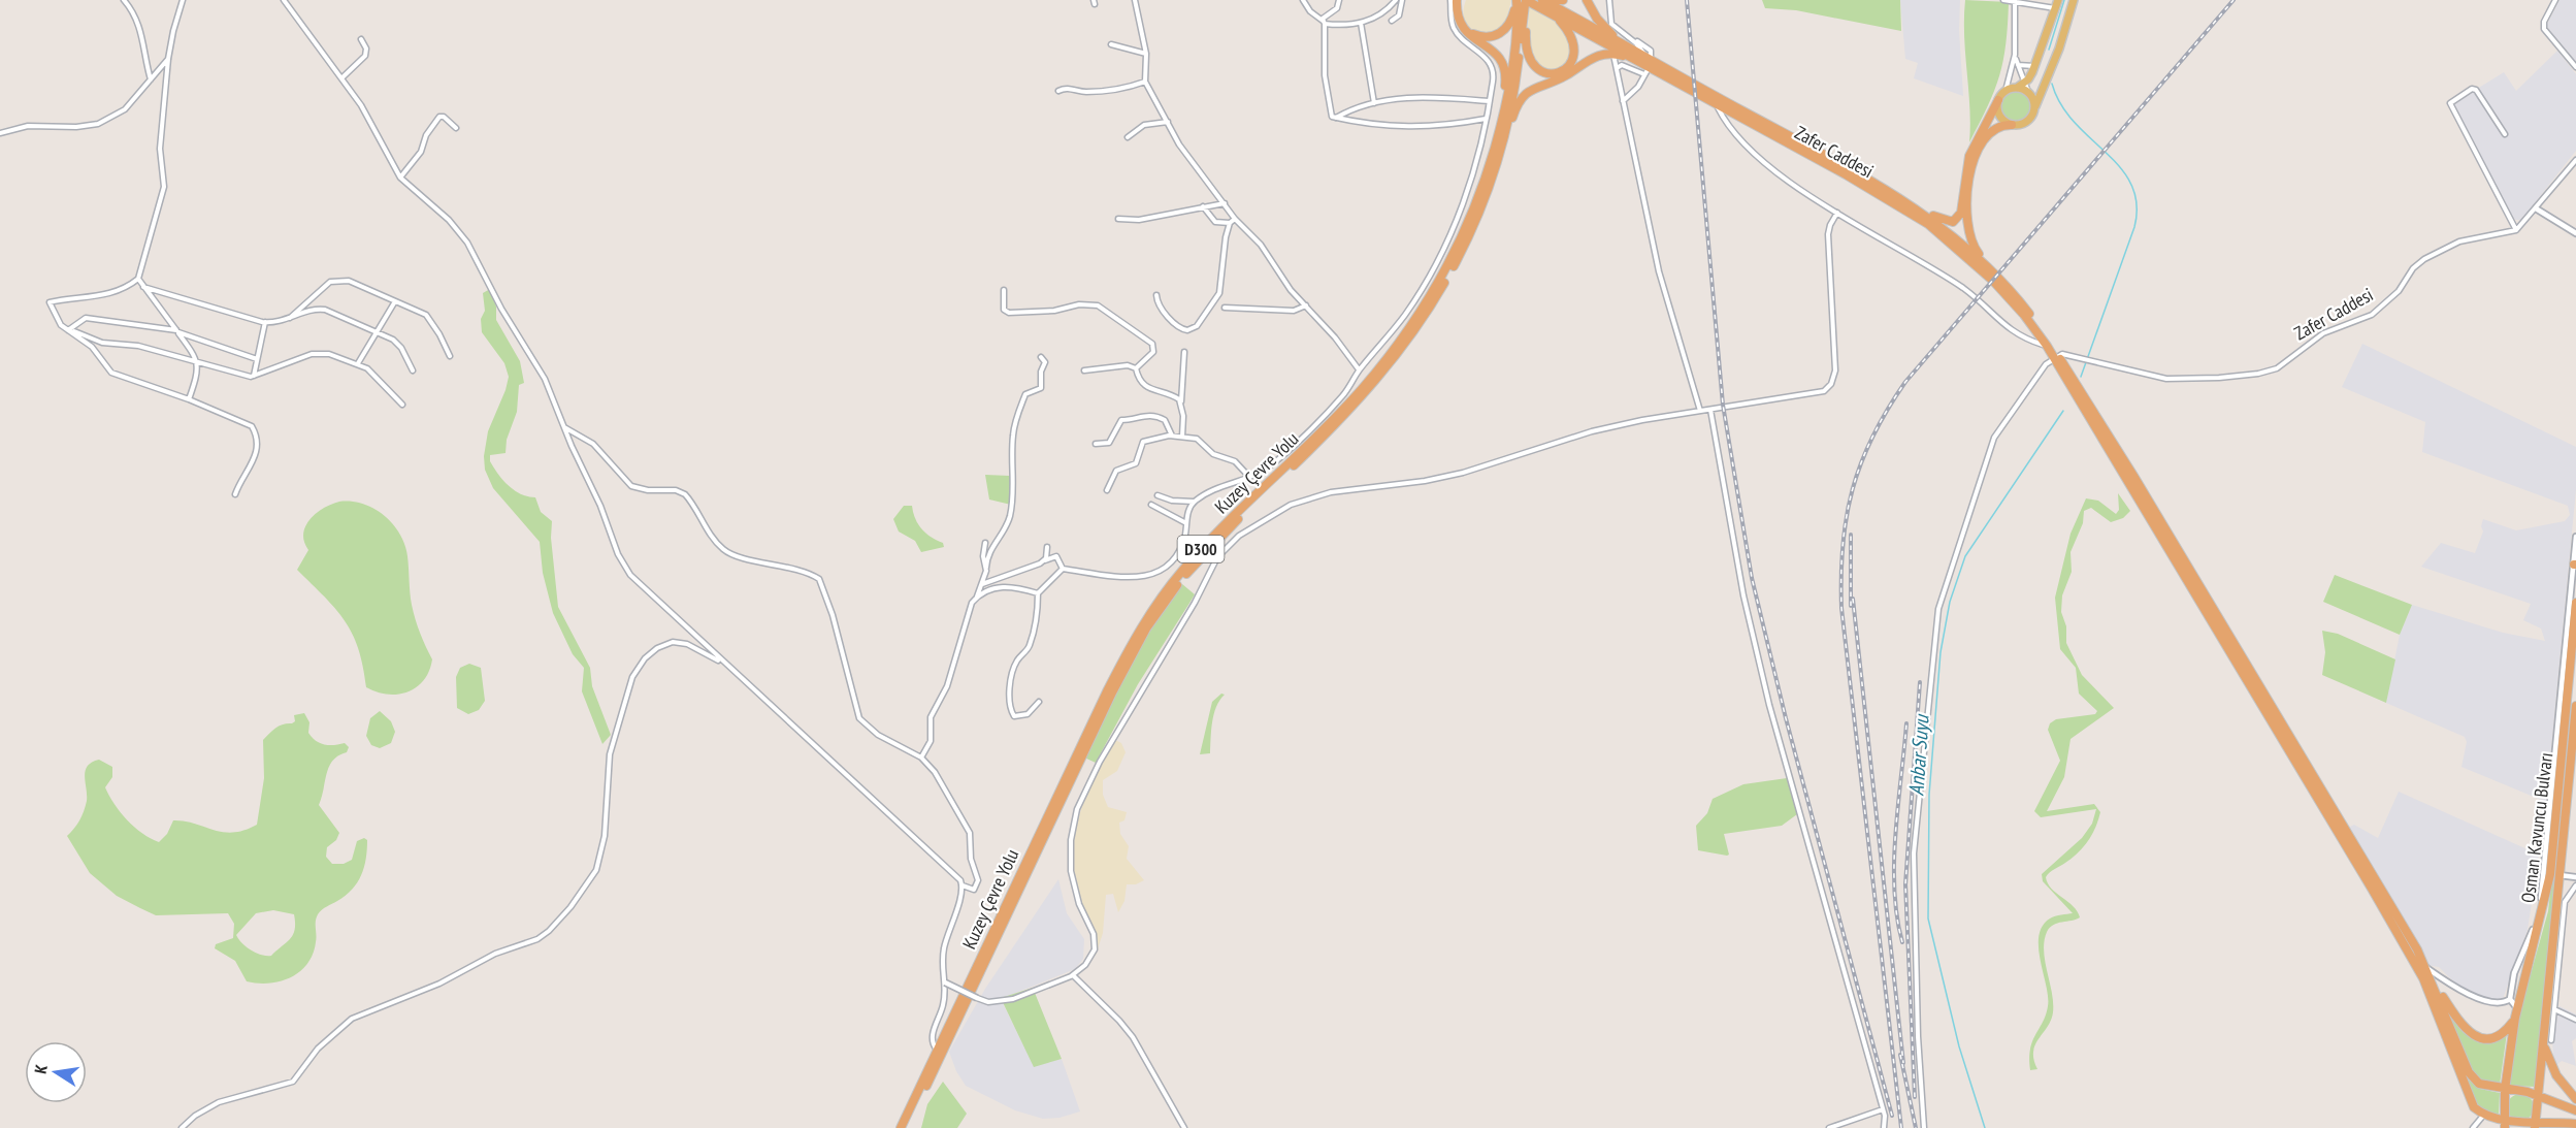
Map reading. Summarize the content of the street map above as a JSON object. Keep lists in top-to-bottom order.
{
  "streets": {
    "highway": [
      "Zafer Caddesi",
      "Kuzey Çevre Yolu",
      "D300",
      "Osman Kavuncu Bulvarı"
    ]
  },
  "crossings": [
    ["Zafer Caddesi", "Kuzey Çevre Yolu"]
  ],
  "water": ["Anbar Suyu"],
  "north": "left"
}
